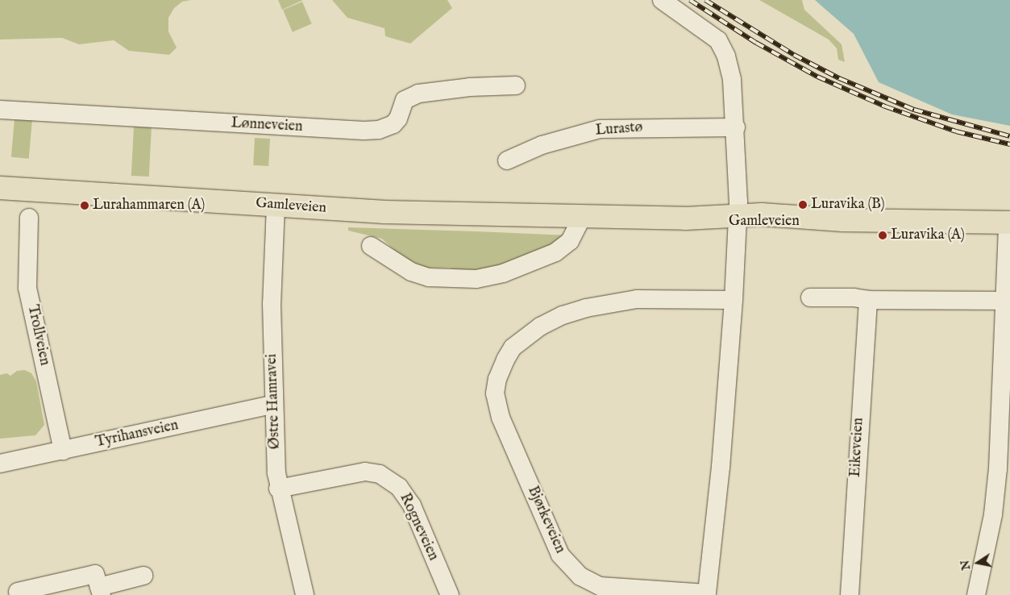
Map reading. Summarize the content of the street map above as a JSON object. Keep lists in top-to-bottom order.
{
  "streets": {
    "main road": ["Gamleveien"],
    "street": [
      "Lønneveien",
      "Lurastø",
      "Trollveien",
      "Østre Hamravei",
      "Tyrihansveien",
      "Eikeveien",
      "Bjørkeveien",
      "Rogneveien"
    ]
  },
  "crossings": [
    ["Gamleveien", "Østre Hamravei"],
    ["Gamleveien", "Bjørkeveien"],
    ["Trollveien", "Tyrihansveien"],
    ["Østre Hamravei", "Tyrihansveien"],
    ["Østre Hamravei", "Rogneveien"]
  ],
  "places": ["Luravika (B)", "Lurahammaren (A)", "Luravika (A)"],
  "north": "left"
}
